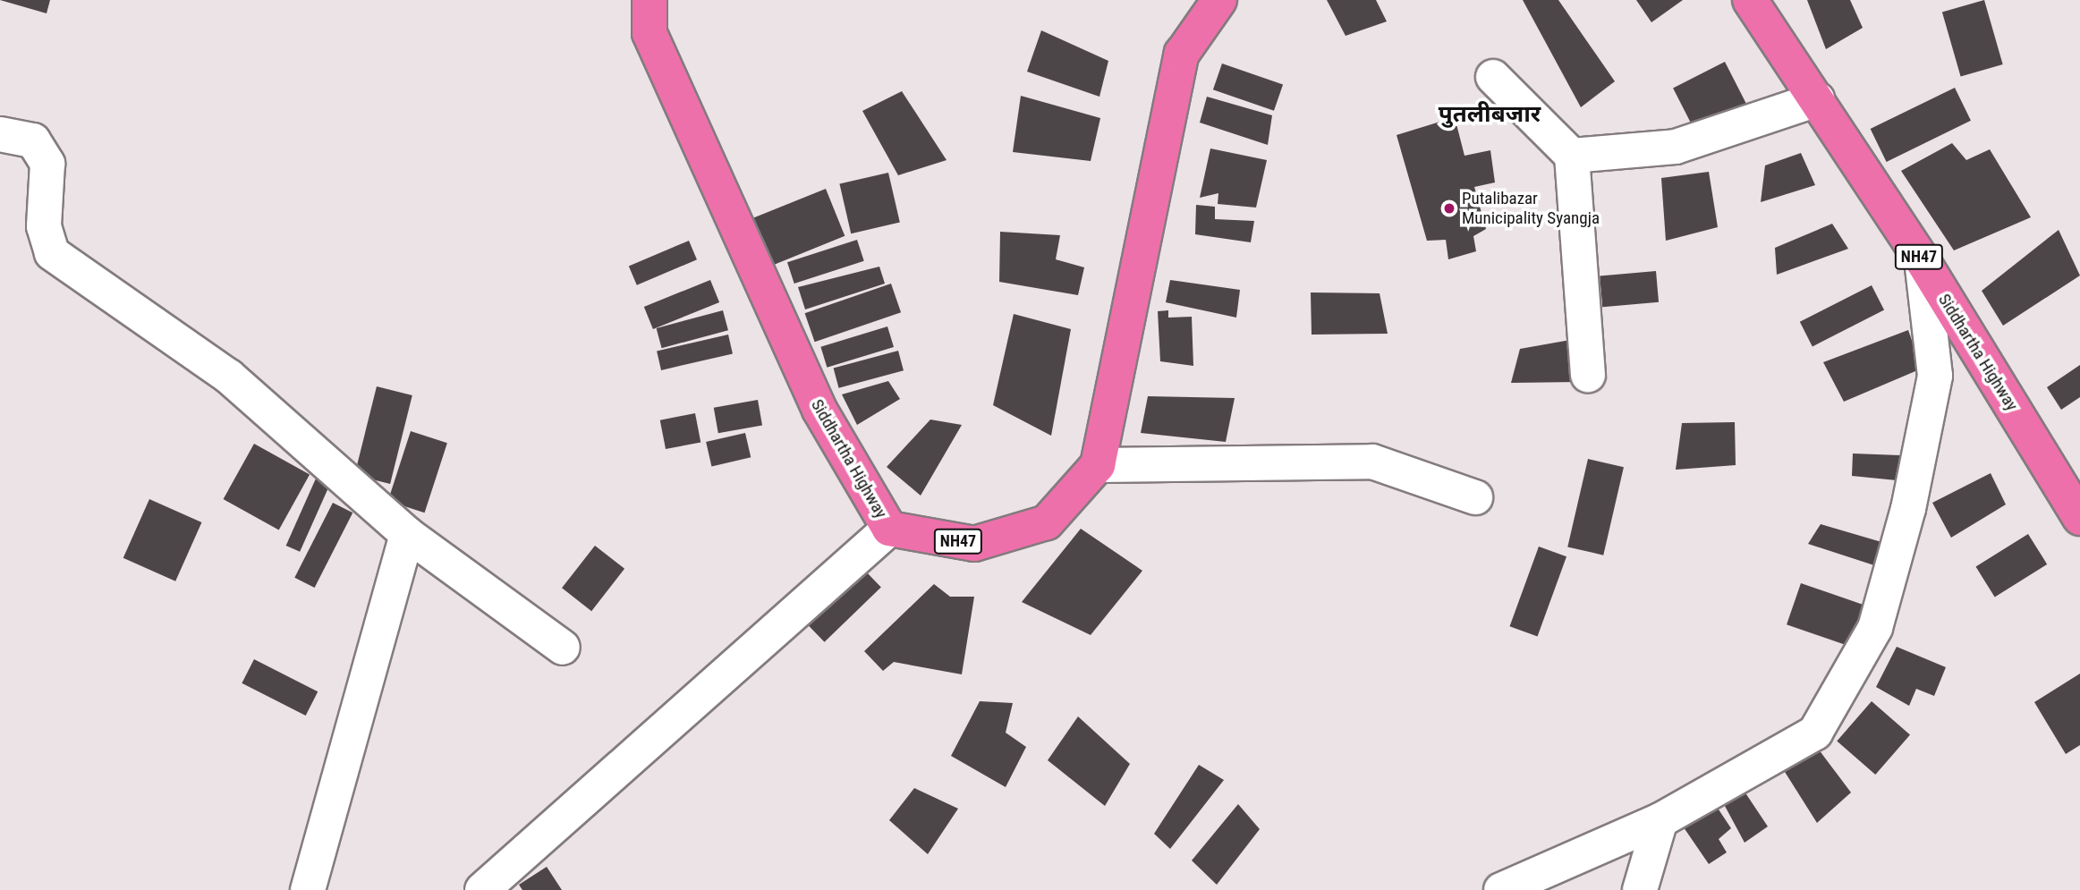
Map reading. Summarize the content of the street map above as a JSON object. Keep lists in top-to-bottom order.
{
  "streets": {
    "highway": ["NH47", "Siddhartha Highway"]
  },
  "districts": ["पुतलीबजार"],
  "places": ["Putalibazar Municipality Syangja"]
}
